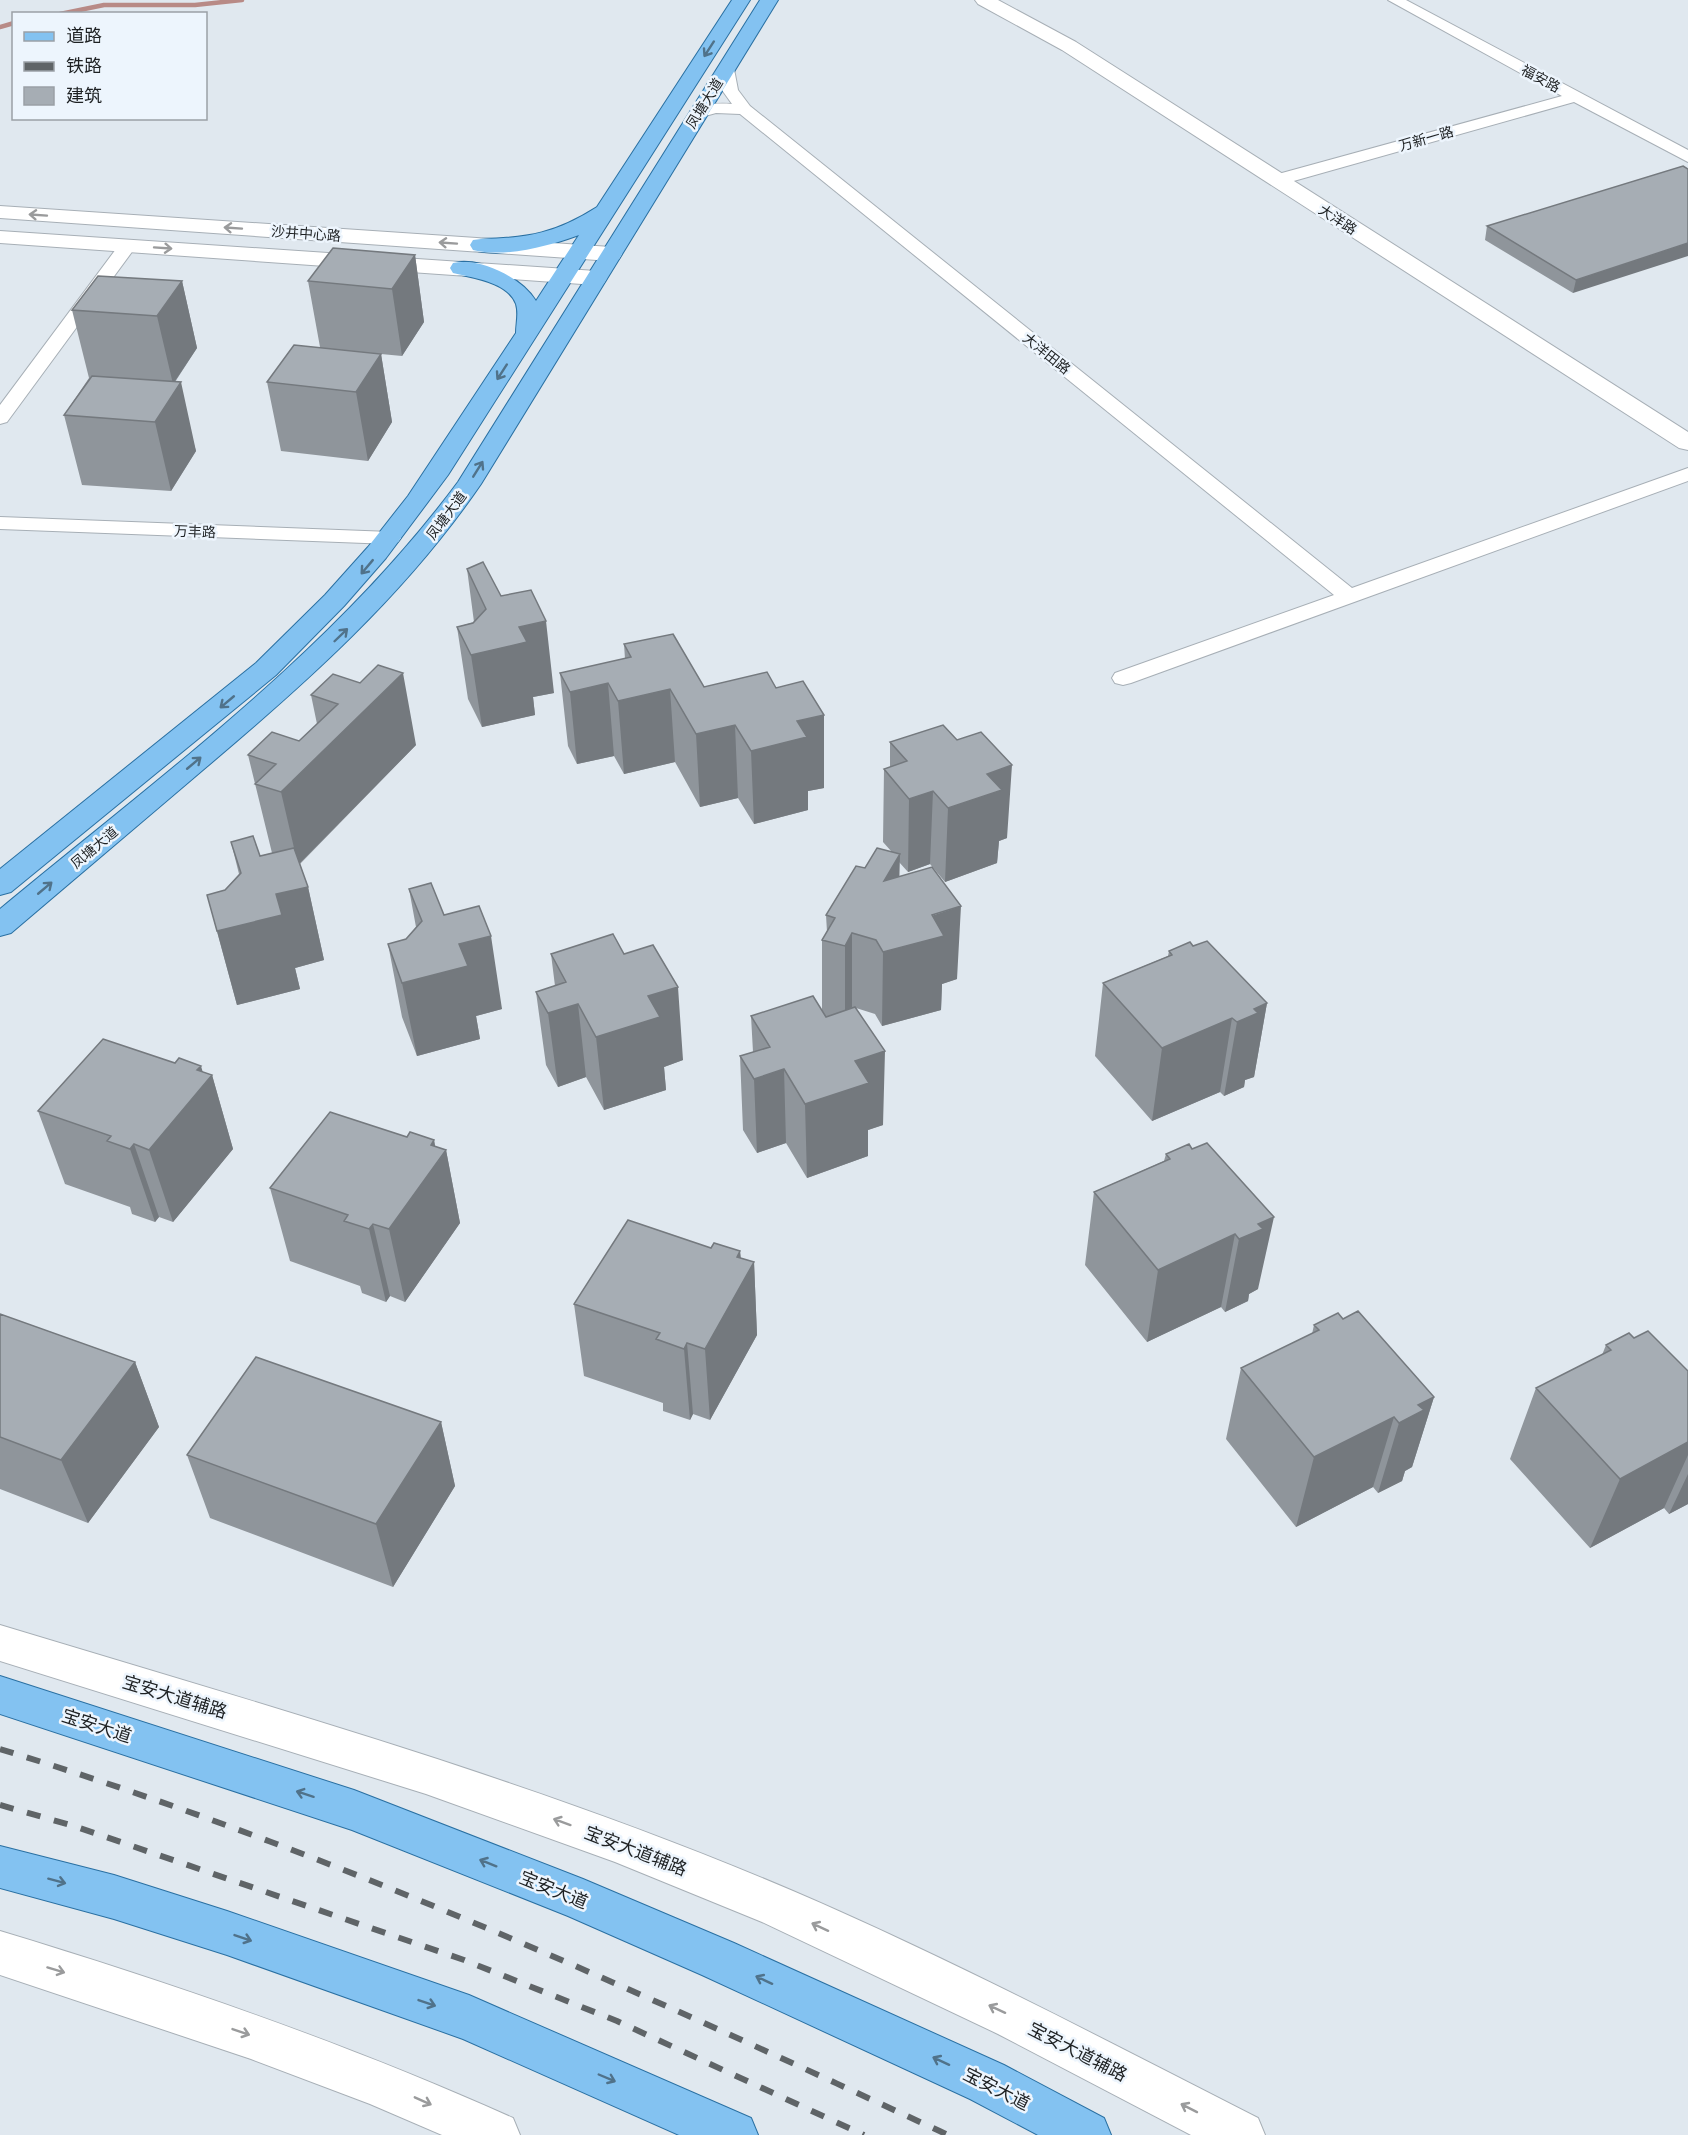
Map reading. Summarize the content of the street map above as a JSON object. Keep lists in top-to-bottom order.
{
  "streets": {
    "main road": ["凤塘大道", "宝安大道"],
    "street": [
      "福安路",
      "万新一路",
      "大洋路",
      "沙井中心路",
      "大洋田路",
      "万丰路",
      "宝安大道辅路"
    ]
  },
  "crossings": [
    ["福安路", "万新一路"],
    ["凤塘大道", "沙井中心路"],
    ["凤塘大道", "大洋田路"],
    ["凤塘大道", "万丰路"],
    ["万新一路", "大洋路"]
  ],
  "one_way": ["宝安大道辅路"],
  "legend": ["道路", "铁路", "建筑"]
}
